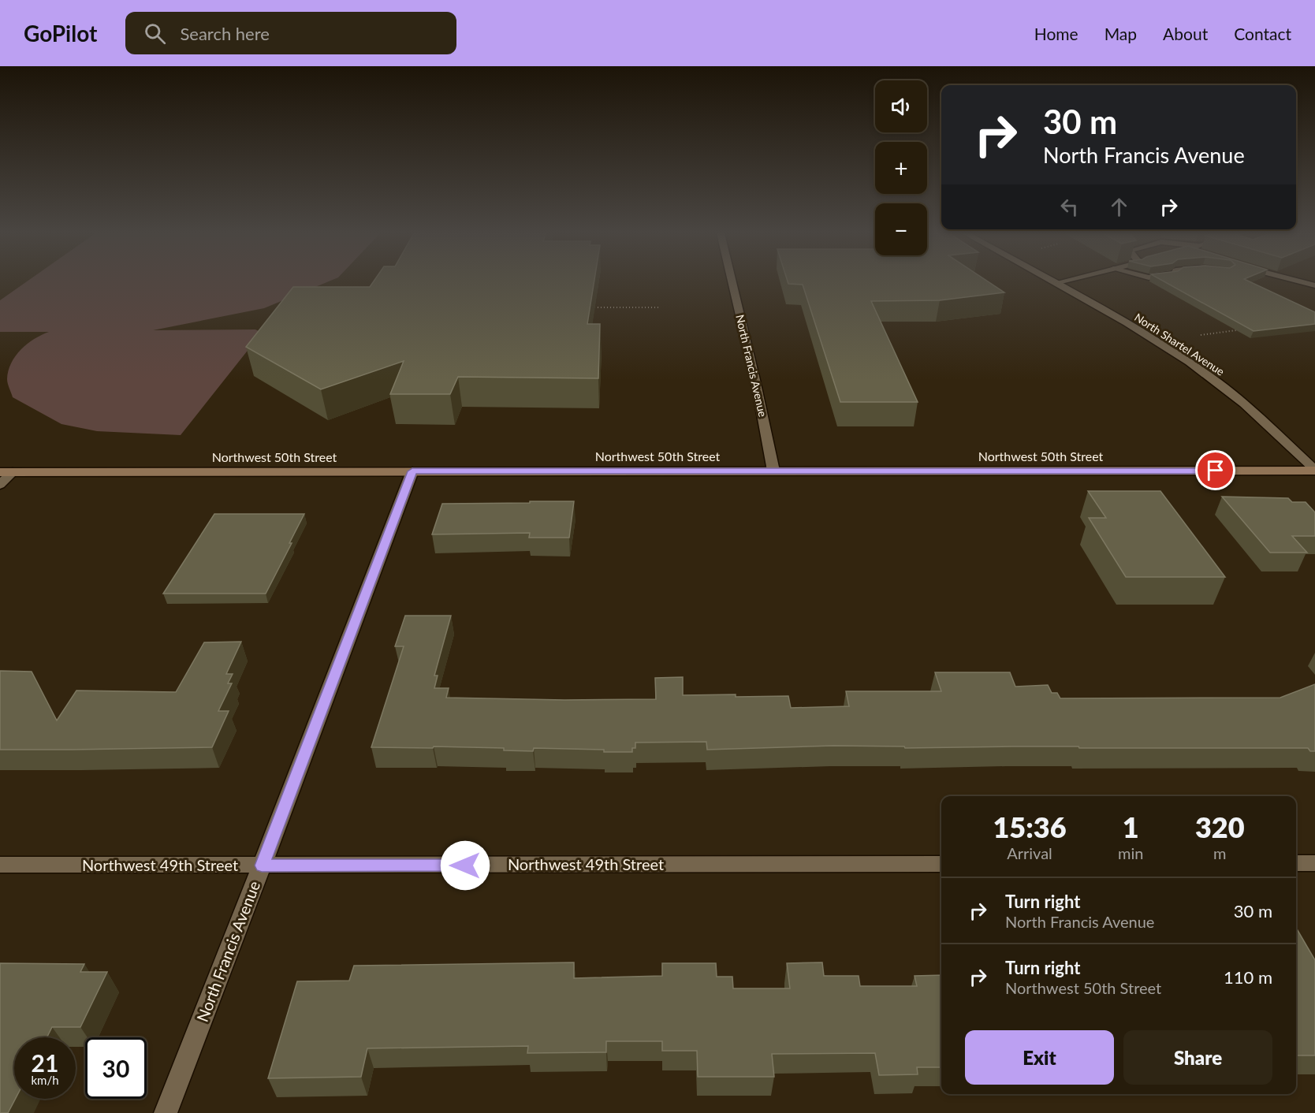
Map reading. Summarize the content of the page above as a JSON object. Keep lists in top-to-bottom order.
{
  "streets": {
    "main road": ["Northwest 50th Street"],
    "street": ["North Shartel Avenue", "North Francis Avenue", "Northwest 49th Street"]
  },
  "crossings": [
    ["North Shartel Avenue", "Northwest 50th Street"],
    ["North Francis Avenue", "Northwest 50th Street"],
    ["North Francis Avenue", "Northwest 49th Street"]
  ],
  "page": {
    "header": "GoPilot",
    "search": "Search here",
    "nav": [
      "Home",
      "Map",
      "About",
      "Contact"
    ],
    "map_buttons": ["+", "−"],
    "turn": ["30 m", "North Francis Avenue"],
    "eta": [
      "15:36",
      "Arrival",
      "1",
      "min",
      "320",
      "m"
    ],
    "list": [
      {
        "name": "Turn right",
        "note": "North Francis Avenue",
        "value": "30 m"
      },
      {
        "name": "Turn right",
        "note": "Northwest 50th Street",
        "value": "110 m"
      }
    ],
    "buttons": ["Exit", "Share"],
    "speed": "21 km/h",
    "limit": "30"
  }
}
